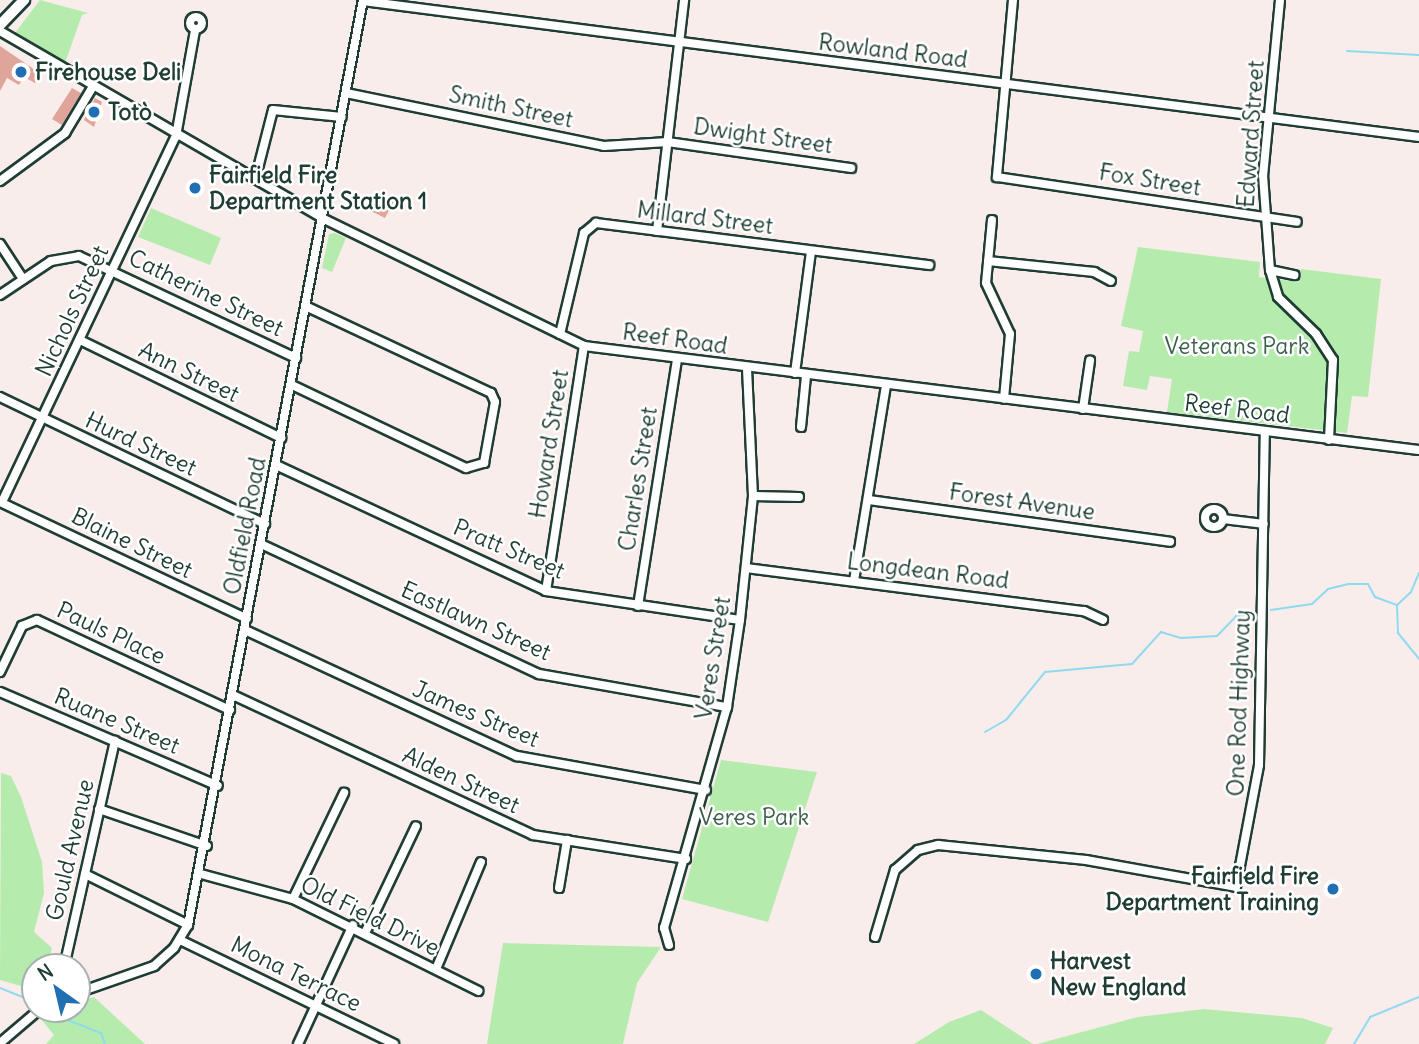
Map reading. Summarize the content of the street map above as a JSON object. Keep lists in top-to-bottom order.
{
  "streets": {
    "street": [
      "Rowland Road",
      "Smith Street",
      "Edward Street",
      "Dwight Street",
      "Fox Street",
      "Millard Street",
      "Catherine Street",
      "Nichols Street",
      "Reef Road",
      "Ann Street",
      "Hurd Street",
      "Howard Street",
      "Charles Street",
      "Forest Avenue",
      "Oldfield Road",
      "Blaine Street",
      "Pratt Street",
      "Longdean Road",
      "Eastlawn Street",
      "Pauls Place",
      "Veres Street",
      "One Rod Highway",
      "James Street",
      "Ruane Street",
      "Alden Street",
      "Gould Avenue",
      "Old Field Drive",
      "Mona Terrace"
    ]
  },
  "crossings": [
    ["Rowland Road", "Edward Street"],
    ["Rowland Road", "Fox Street"],
    ["Rowland Road", "Oldfield Road"],
    ["Smith Street", "Dwight Street"],
    ["Smith Street", "Oldfield Road"],
    ["Edward Street", "Fox Street"],
    ["Edward Street", "Reef Road"],
    ["Millard Street", "Reef Road"],
    ["Catherine Street", "Nichols Street"],
    ["Catherine Street", "Oldfield Road"],
    ["Nichols Street", "Reef Road"],
    ["Nichols Street", "Ann Street"],
    ["Nichols Street", "Hurd Street"],
    ["Nichols Street", "Blaine Street"],
    ["Reef Road", "Howard Street"],
    ["Reef Road", "Charles Street"],
    ["Reef Road", "Oldfield Road"],
    ["Reef Road", "Veres Street"],
    ["Reef Road", "One Rod Highway"],
    ["Ann Street", "Oldfield Road"],
    ["Hurd Street", "Oldfield Road"],
    ["Howard Street", "Pratt Street"],
    ["Charles Street", "Pratt Street"],
    ["Oldfield Road", "Blaine Street"],
    ["Oldfield Road", "Pratt Street"],
    ["Oldfield Road", "Eastlawn Street"],
    ["Oldfield Road", "Pauls Place"],
    ["Oldfield Road", "James Street"],
    ["Oldfield Road", "Ruane Street"],
    ["Oldfield Road", "Alden Street"],
    ["Oldfield Road", "Old Field Drive"],
    ["Oldfield Road", "Mona Terrace"],
    ["Pratt Street", "Veres Street"],
    ["Longdean Road", "Veres Street"],
    ["Eastlawn Street", "Veres Street"],
    ["Veres Street", "James Street"],
    ["Veres Street", "Alden Street"],
    ["Ruane Street", "Gould Avenue"]
  ],
  "parks": ["Veterans Park", "Veres Park"],
  "places": [
    "Firehouse Deli",
    "Totò",
    "Fairfield Fire Department Station 1",
    "Fairfield Fire Department Training",
    "Harvest New England"
  ],
  "north": "top left"
}
